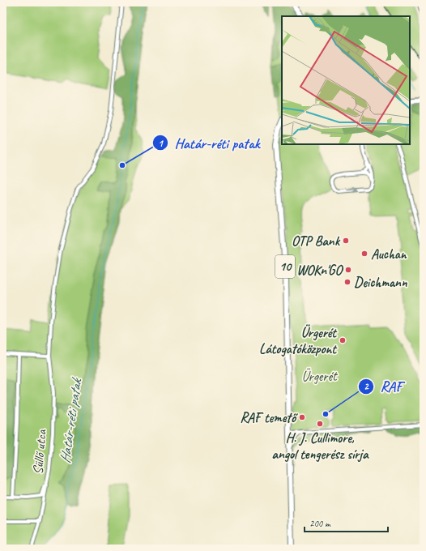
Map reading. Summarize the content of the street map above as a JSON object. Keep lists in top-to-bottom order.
{
  "streets": {
    "main road": ["10"],
    "street": ["Süllő utca"]
  },
  "water": ["Határ-réti patak"],
  "parks": ["Ürgerét"],
  "places": [
    "Határ-réti patak",
    "OTP Bank",
    "Auchan",
    "WOKn'GO",
    "Deichmann",
    "Ürgerét Látogatóközpont",
    "RAF",
    "RAF temető",
    "H. J. Cullimore, angol tengerész sírja"
  ],
  "scale_bar": "200 m"
}
